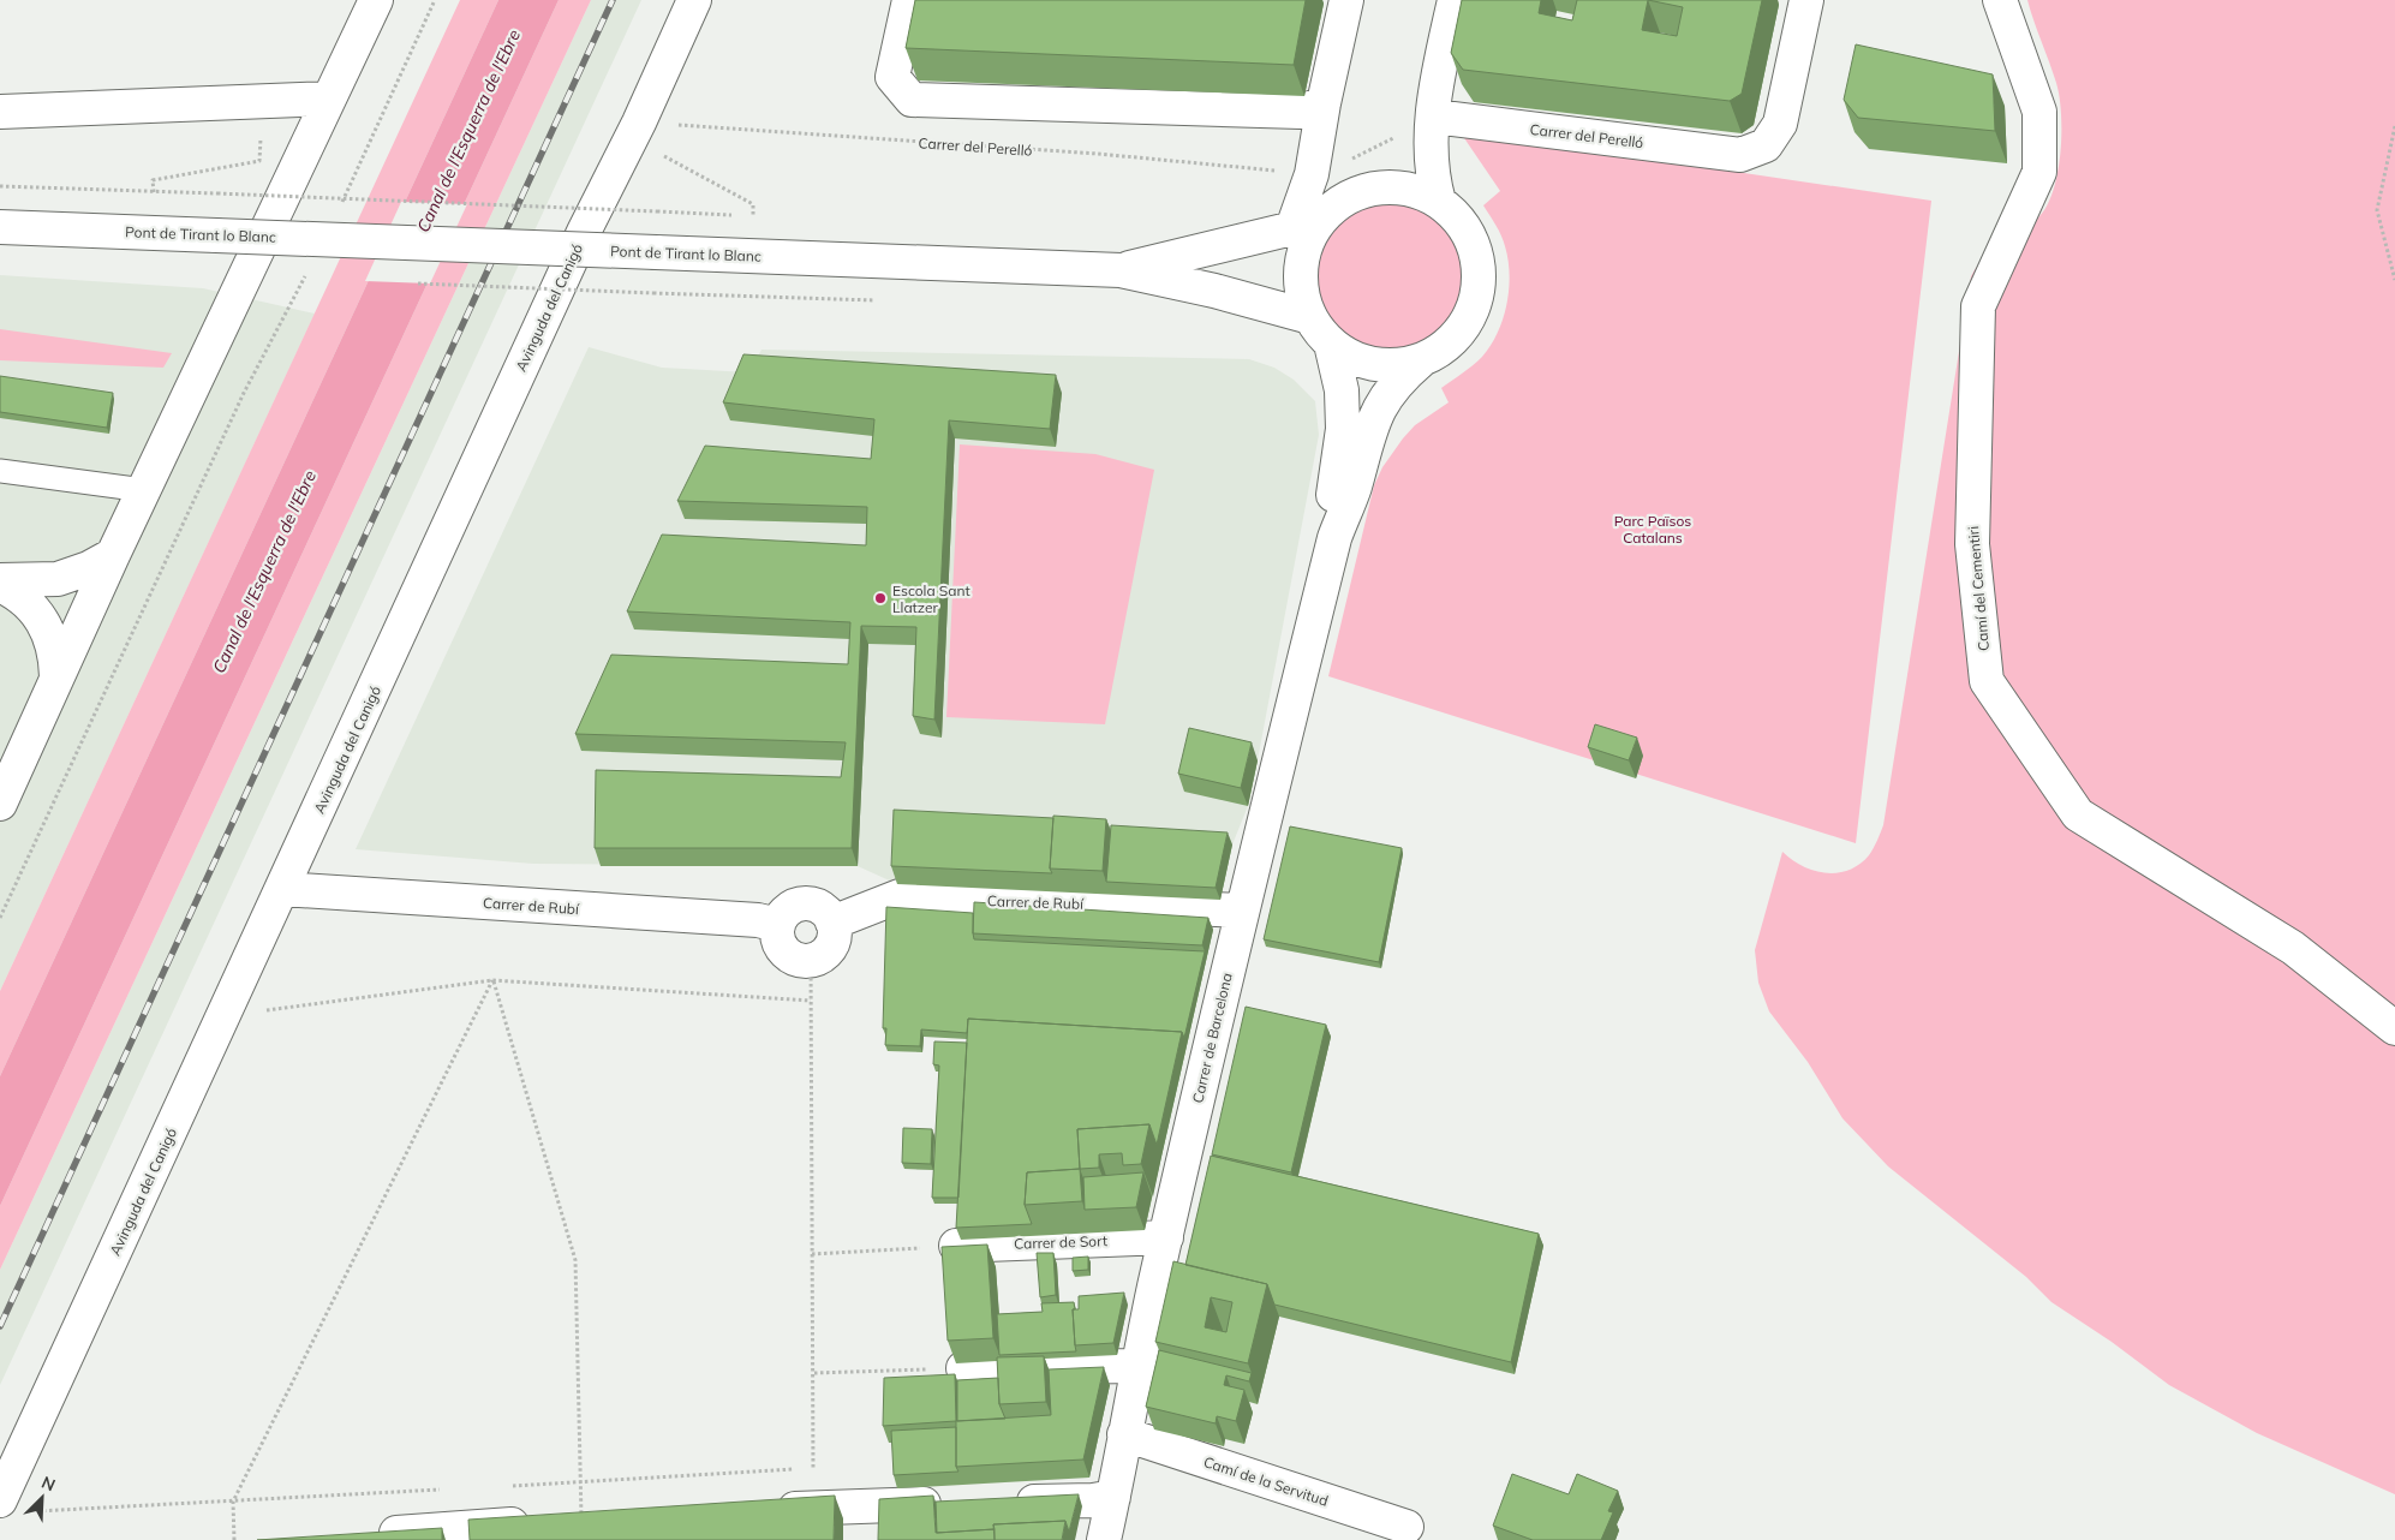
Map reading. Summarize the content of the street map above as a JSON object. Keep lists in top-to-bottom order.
{
  "streets": {
    "street": [
      "Carrer del Perelló",
      "Pont de Tirant lo Blanc",
      "Avinguda del Canigó",
      "Camí del Cementiri",
      "Carrer de Rubí",
      "Carrer de Barcelona",
      "Carrer de Sort",
      "Camí de la Servitud"
    ]
  },
  "crossings": [
    ["Carrer del Perelló", "Avinguda del Canigó"],
    ["Avinguda del Canigó", "Carrer de Rubí"],
    ["Carrer de Rubí", "Carrer de Barcelona"],
    ["Carrer de Barcelona", "Carrer de Sort"],
    ["Carrer de Barcelona", "Camí de la Servitud"]
  ],
  "water": ["Canal de l'Esquerra de l'Ebre"],
  "parks": ["Parc Països Catalans"],
  "places": ["Escola Sant Llatzer"],
  "north": "top right"
}
